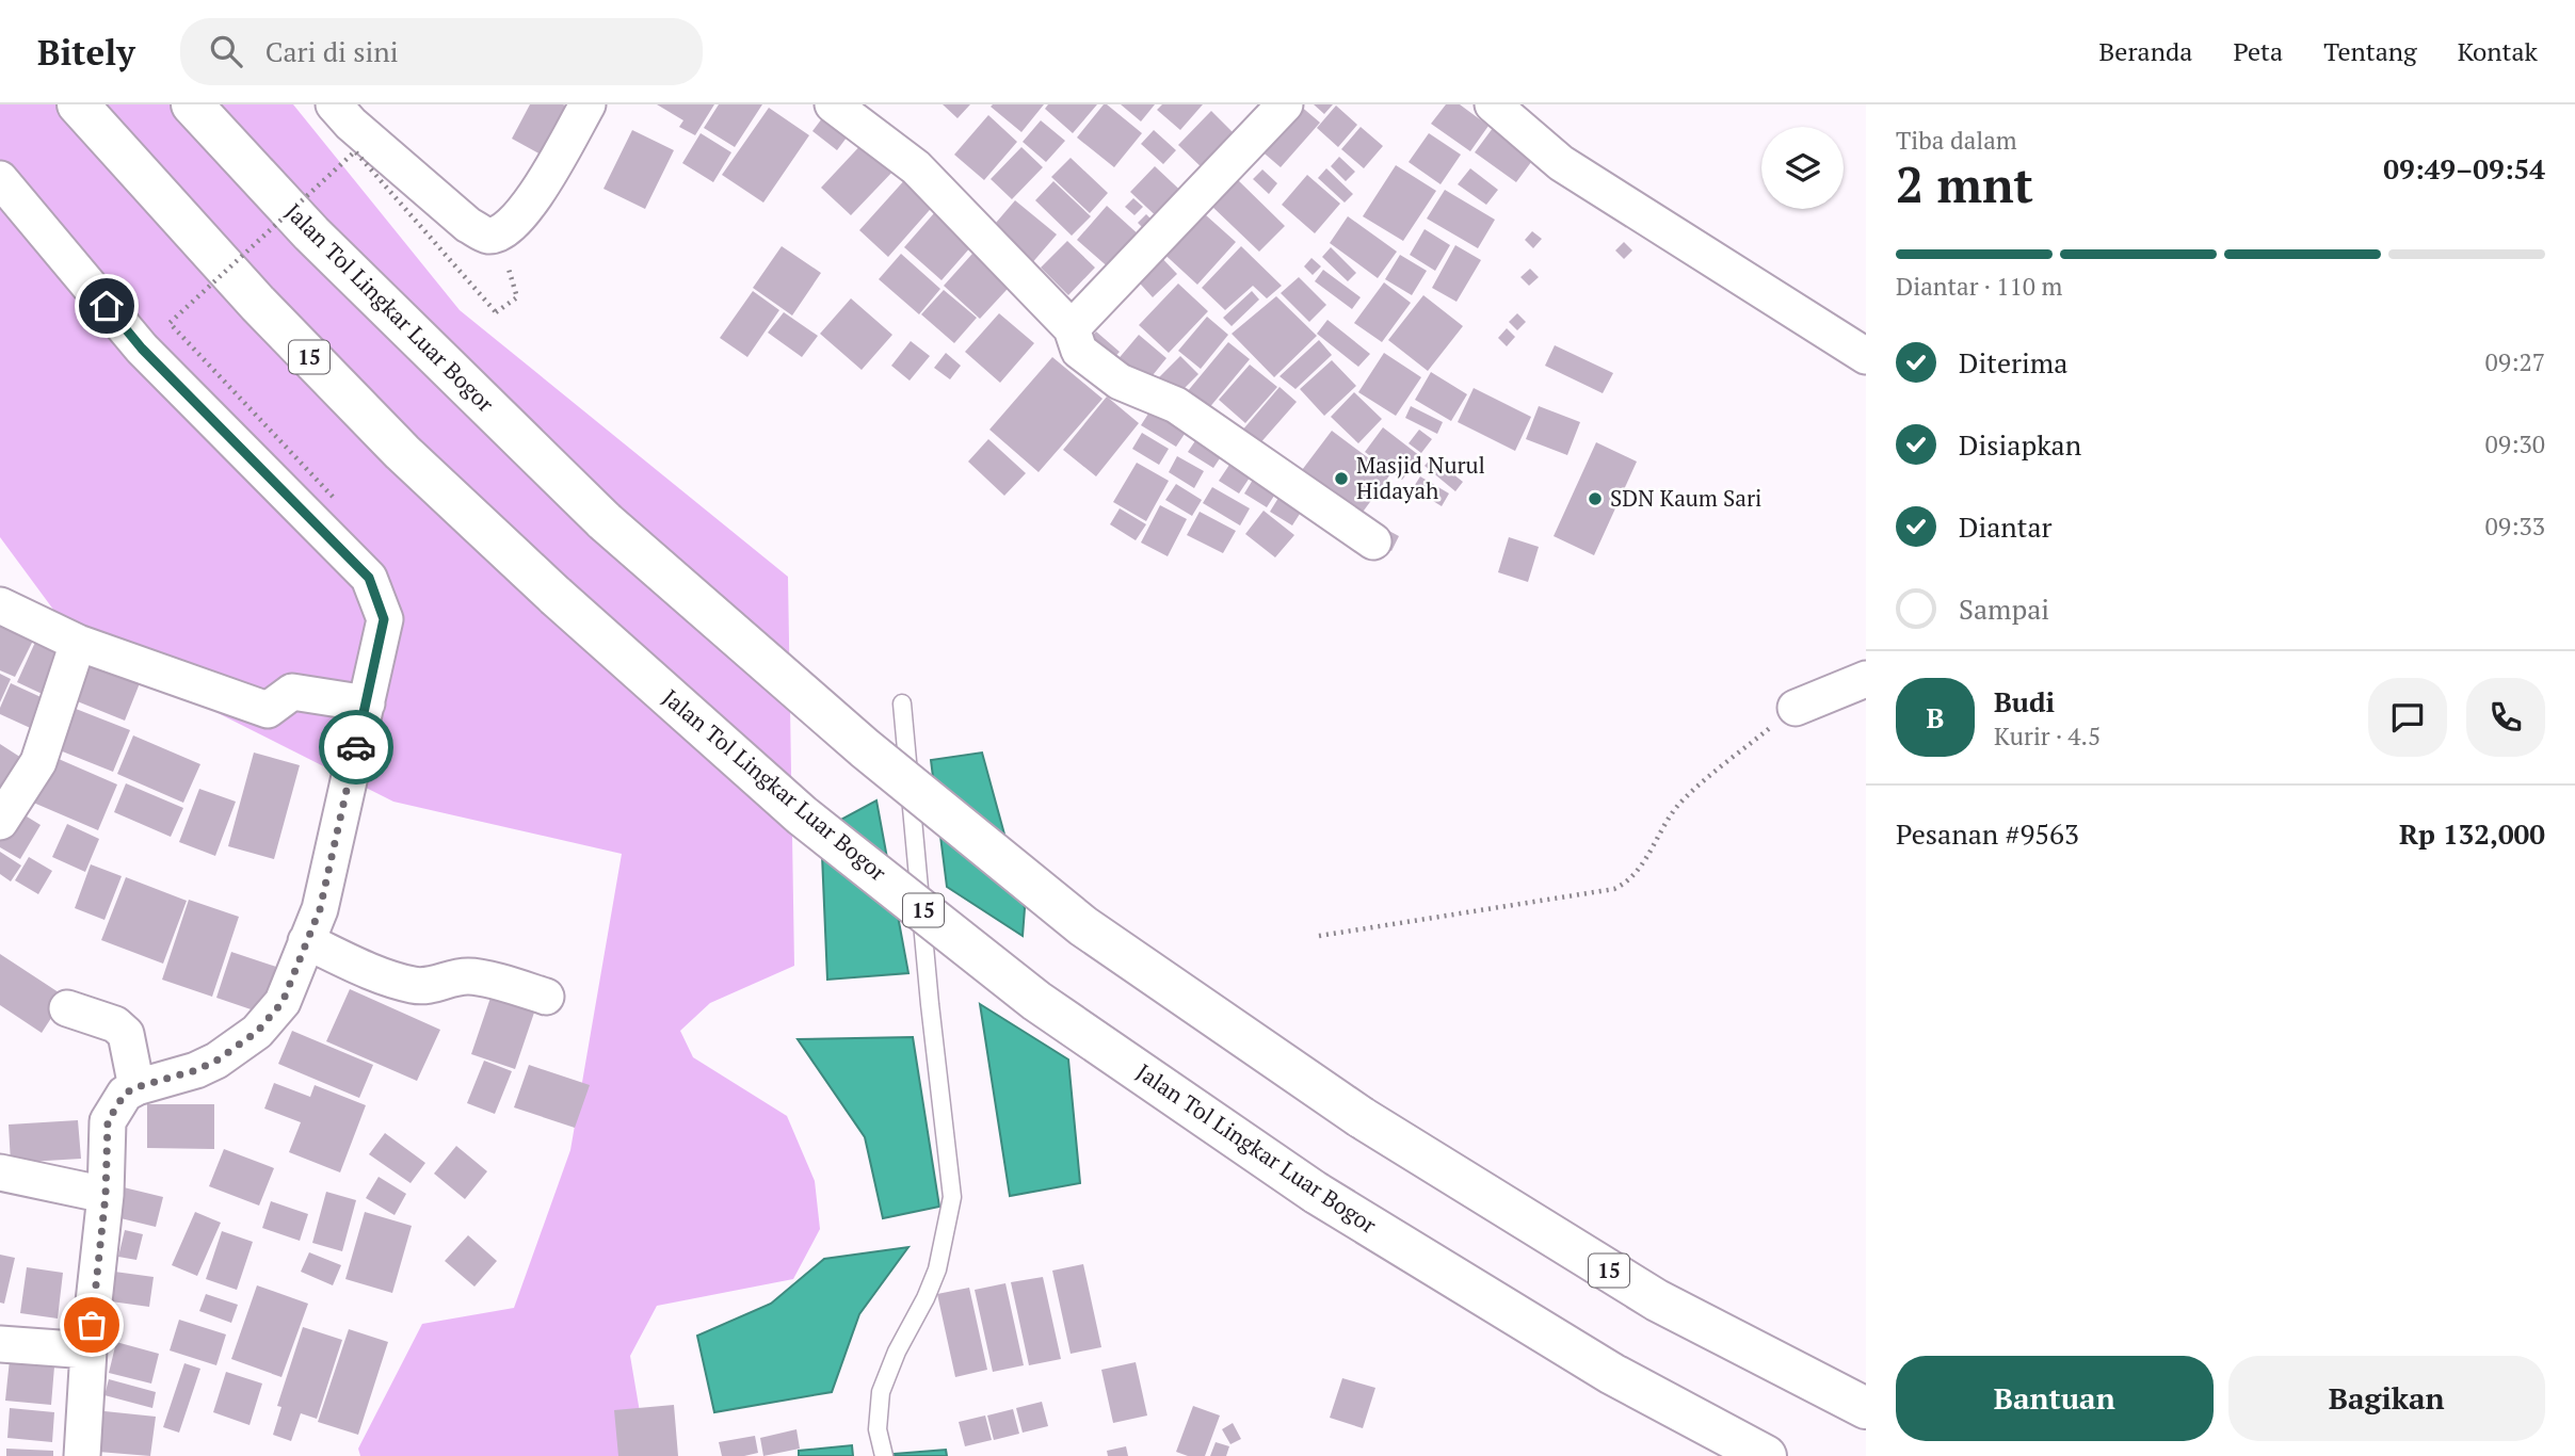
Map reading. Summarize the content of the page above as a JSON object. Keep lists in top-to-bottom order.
{
  "streets": {
    "highway": ["Jalan Tol Lingkar Luar Bogor", "15"]
  },
  "places": ["Masjid Nurul Hidayah", "SDN Kaum Sari"],
  "page": {
    "header": "Bitely",
    "search": "Cari di sini",
    "nav": [
      "Beranda",
      "Peta",
      "Tentang",
      "Kontak"
    ],
    "heading": ["2 mnt", "Tiba dalam", "09:49–09:54"],
    "panel": [
      "Budi",
      "Kurir · 4.5",
      "Pesanan #9563",
      "Rp 132,000"
    ],
    "bar": "Diantar · 110 m",
    "list": [
      ["Diterima", "09:27"],
      ["Disiapkan", "09:30"],
      ["Diantar", "09:33"],
      "Sampai"
    ],
    "round": "B",
    "buttons": ["Bantuan", "Bagikan"]
  }
}
